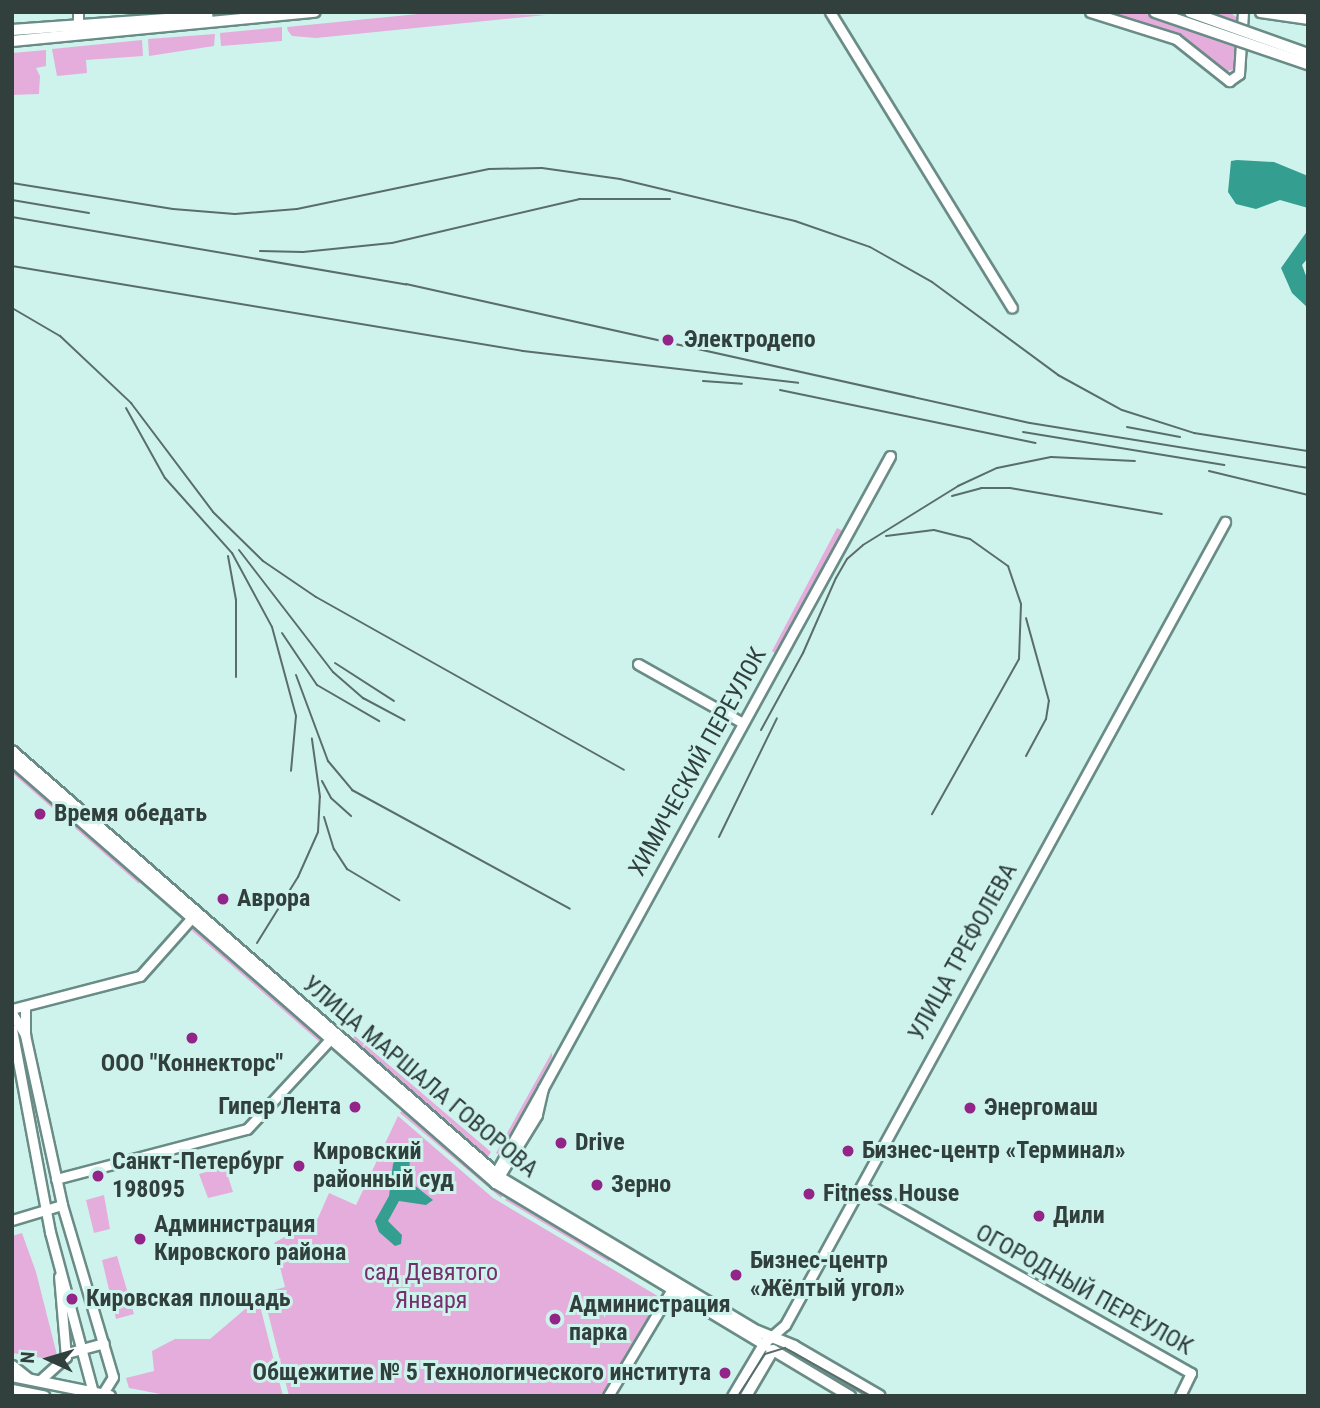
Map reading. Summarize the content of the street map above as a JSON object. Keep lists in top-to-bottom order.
{
  "streets": {
    "main road": ["УЛИЦА МАРШАЛА ГОВОРОВА"],
    "street": ["ХИМИЧЕСКИЙ ПЕРЕУЛОК", "УЛИЦА ТРЕФОЛЕВА", "ОГОРОДНЫЙ ПЕРЕУЛОК"]
  },
  "crossings": [
    ["ХИМИЧЕСКИЙ ПЕРЕУЛОК", "УЛИЦА МАРШАЛА ГОВОРОВА"],
    ["УЛИЦА ТРЕФОЛЕВА", "УЛИЦА МАРШАЛА ГОВОРОВА"],
    ["УЛИЦА ТРЕФОЛЕВА", "ОГОРОДНЫЙ ПЕРЕУЛОК"]
  ],
  "parks": ["сад Девятого Января"],
  "places": [
    "Электродепо",
    "Время обедать",
    "Аврора",
    "ООО \"Коннекторс\"",
    "Гипер Лента",
    "Энергомаш",
    "Drive",
    "Бизнес-центр «Терминал»",
    "Кировский районный суд",
    "Санкт-Петербург 198095",
    "Зерно",
    "Fitness House",
    "Дили",
    "Администрация Кировского района",
    "Бизнес-центр «Жёлтый угол»",
    "Кировская площадь",
    "Администрация парка",
    "Общежитие № 5 Технологического института"
  ],
  "north": "left"
}
